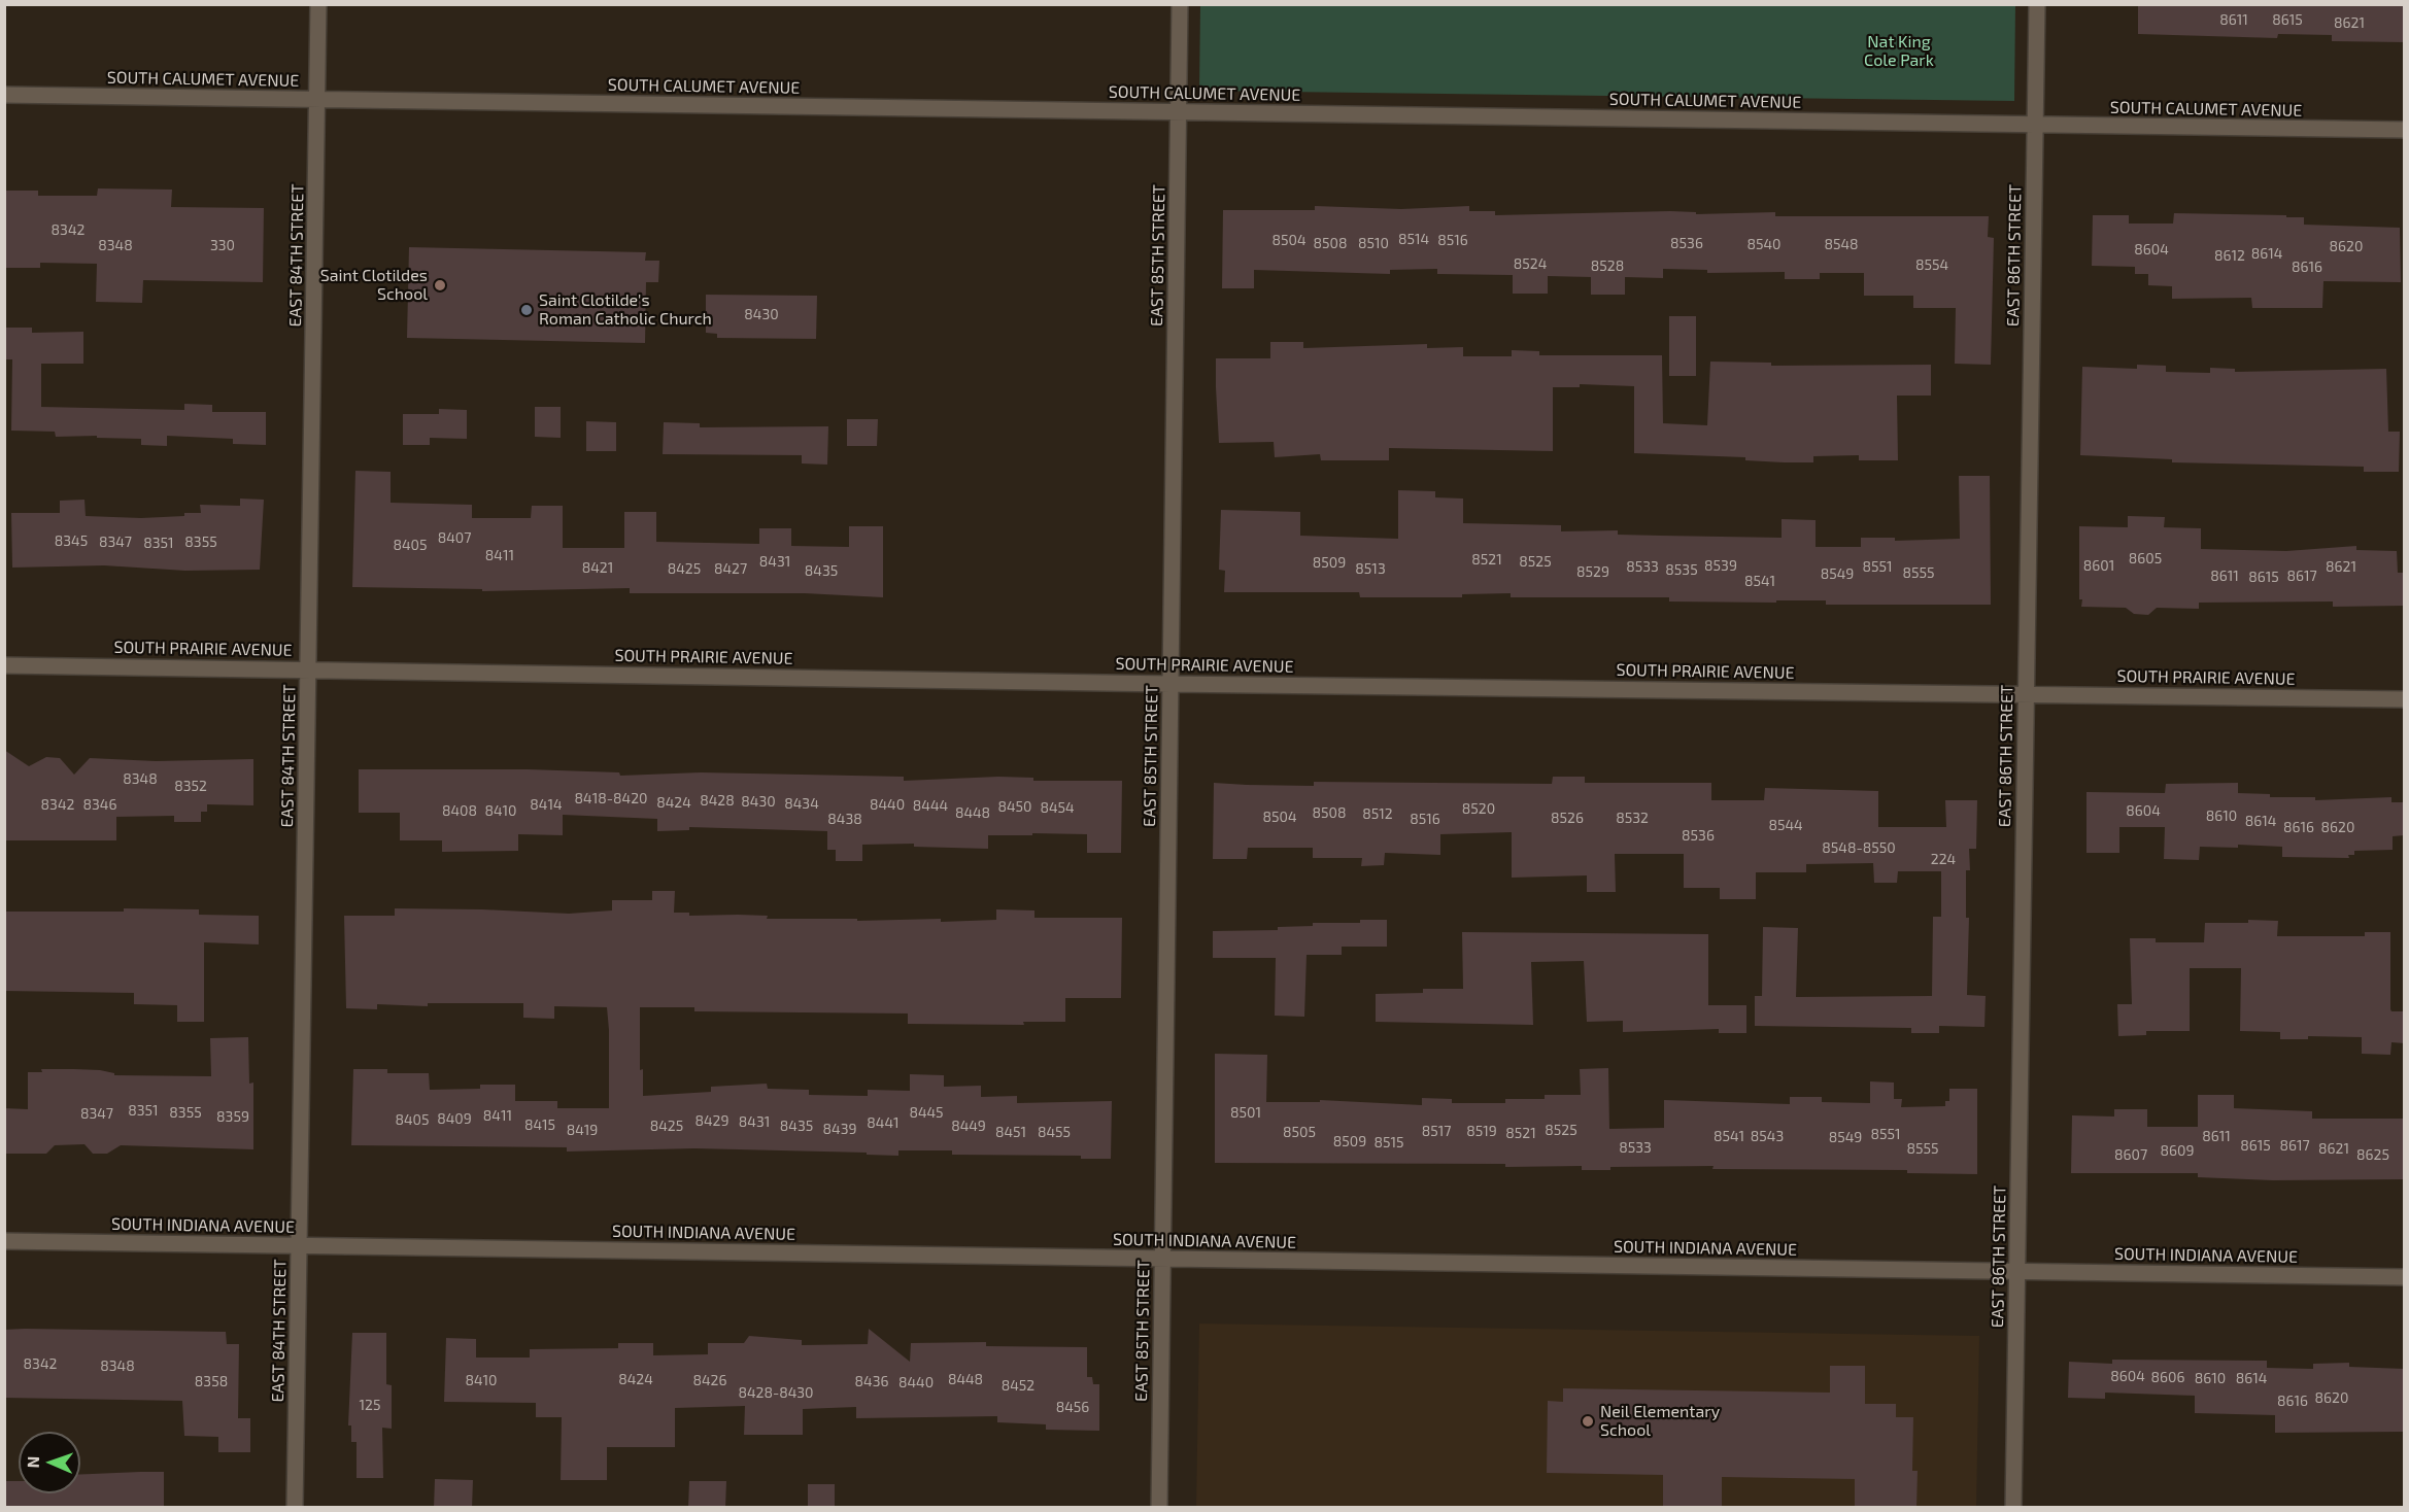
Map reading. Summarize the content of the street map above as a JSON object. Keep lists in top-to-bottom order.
{
  "streets": {
    "street": [
      "SOUTH CALUMET AVENUE",
      "EAST 84TH STREET",
      "EAST 85TH STREET",
      "EAST 86TH STREET",
      "SOUTH PRAIRIE AVENUE",
      "SOUTH INDIANA AVENUE"
    ]
  },
  "crossings": [
    ["SOUTH CALUMET AVENUE", "EAST 84TH STREET"],
    ["SOUTH CALUMET AVENUE", "EAST 85TH STREET"],
    ["SOUTH CALUMET AVENUE", "EAST 86TH STREET"],
    ["EAST 84TH STREET", "SOUTH PRAIRIE AVENUE"],
    ["EAST 84TH STREET", "SOUTH INDIANA AVENUE"],
    ["EAST 85TH STREET", "SOUTH PRAIRIE AVENUE"],
    ["EAST 85TH STREET", "SOUTH INDIANA AVENUE"],
    ["EAST 86TH STREET", "SOUTH PRAIRIE AVENUE"],
    ["EAST 86TH STREET", "SOUTH INDIANA AVENUE"]
  ],
  "parks": ["Nat King Cole Park"],
  "places": ["Saint Clotildes School", "Saint Clotilde's Roman Catholic Church", "Neil Elementary School"],
  "house_numbers": [
    "8611",
    "8615",
    "8621",
    "8342",
    "8514",
    "8504",
    "8516",
    "8508",
    "8510",
    "8536",
    "8540",
    "8548",
    "8348",
    "330",
    "8620",
    "8604",
    "8614",
    "8612",
    "8524",
    "8554",
    "8528",
    "8616",
    "8430",
    "8407",
    "8345",
    "8347",
    "8355",
    "8351",
    "8405",
    "8411",
    "8605",
    "8521",
    "8431",
    "8525",
    "8509",
    "8539",
    "8601",
    "8533",
    "8551",
    "8621",
    "8421",
    "8425",
    "8427",
    "8513",
    "8535",
    "8435",
    "8529",
    "8555",
    "8549",
    "8611",
    "8617",
    "8615",
    "8541",
    "8348",
    "8352",
    "8418-8420",
    "8428",
    "8430",
    "8424",
    "8434",
    "8342",
    "8346",
    "8414",
    "8440",
    "8444",
    "8450",
    "8454",
    "8520",
    "8408",
    "8410",
    "8604",
    "8448",
    "8508",
    "8512",
    "8610",
    "8504",
    "8526",
    "8532",
    "8438",
    "8516",
    "8614",
    "8544",
    "8616",
    "8620",
    "8536",
    "8548-8550",
    "224",
    "8351",
    "8355",
    "8445",
    "8501",
    "8347",
    "8411",
    "8359",
    "8409",
    "8405",
    "8429",
    "8431",
    "8441",
    "8415",
    "8425",
    "8435",
    "8449",
    "8439",
    "8419",
    "8525",
    "8517",
    "8519",
    "8451",
    "8455",
    "8505",
    "8521",
    "8551",
    "8541",
    "8543",
    "8611",
    "8549",
    "8509",
    "8515",
    "8615",
    "8617",
    "8533",
    "8555",
    "8621",
    "8609",
    "8607",
    "8625",
    "8342",
    "8348",
    "8604",
    "8606",
    "8610",
    "8614",
    "8424",
    "8448",
    "8410",
    "8426",
    "8358",
    "8436",
    "8440",
    "8452",
    "8428-8430",
    "8620",
    "8616",
    "125",
    "8456"
  ],
  "north": "left"
}
